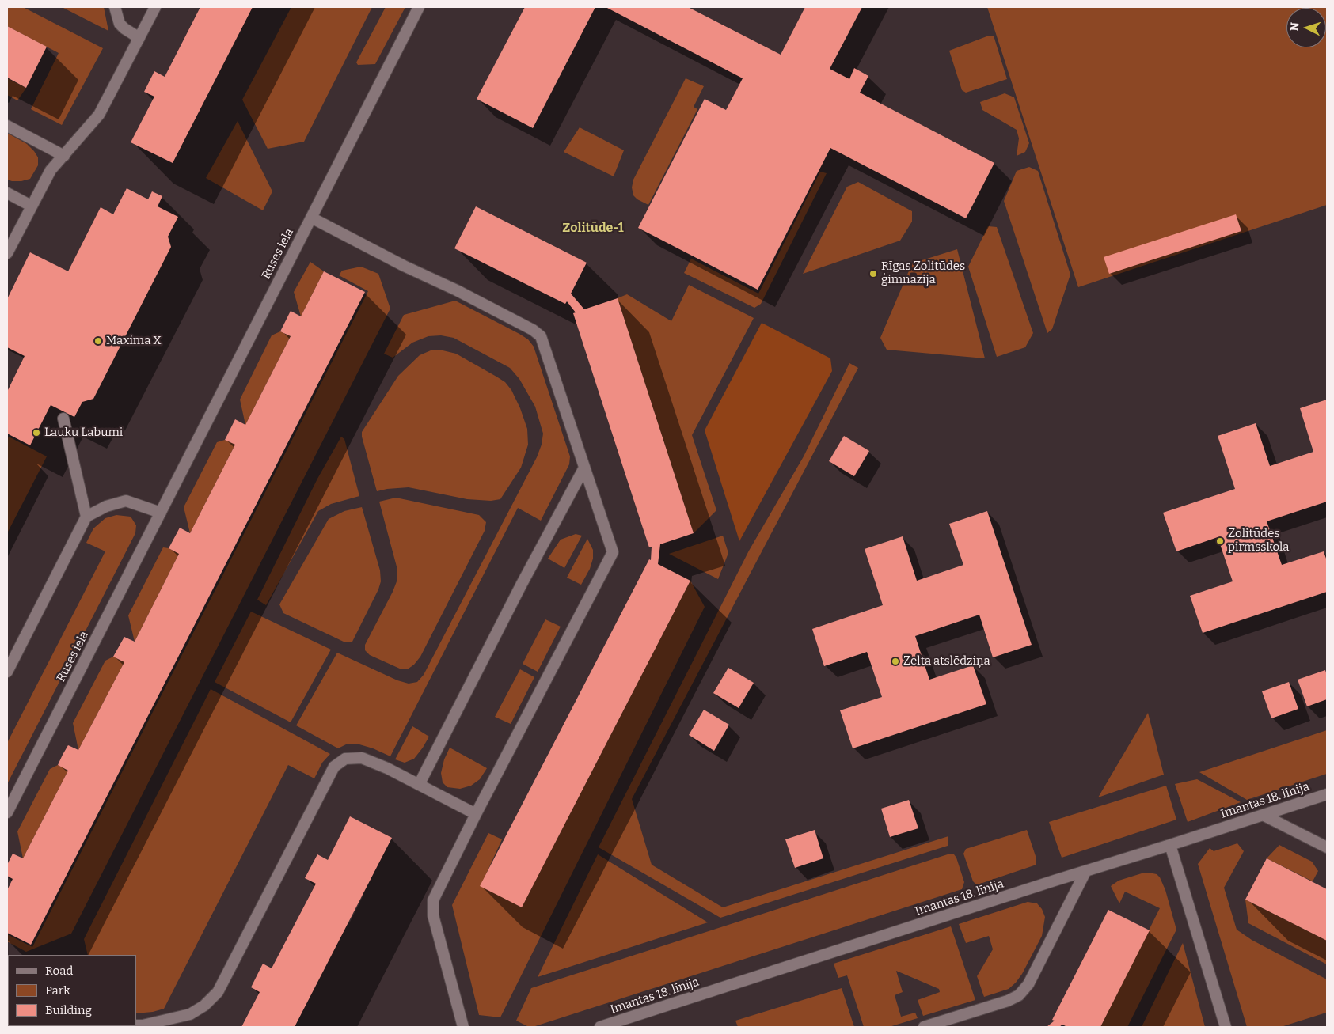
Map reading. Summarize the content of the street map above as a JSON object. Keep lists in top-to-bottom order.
{
  "streets": {
    "street": ["Ruses iela", "Imantas 18. līnija"]
  },
  "districts": ["Zolitūde-1"],
  "places": [
    "Rīgas Zolitūdes ģimnāzija",
    "Maxima X",
    "Lauku Labumi",
    "Zolitūdes pirmsskola",
    "Zelta atslēdziņa"
  ],
  "legend": ["Road", "Park", "Building"],
  "north": "left"
}
